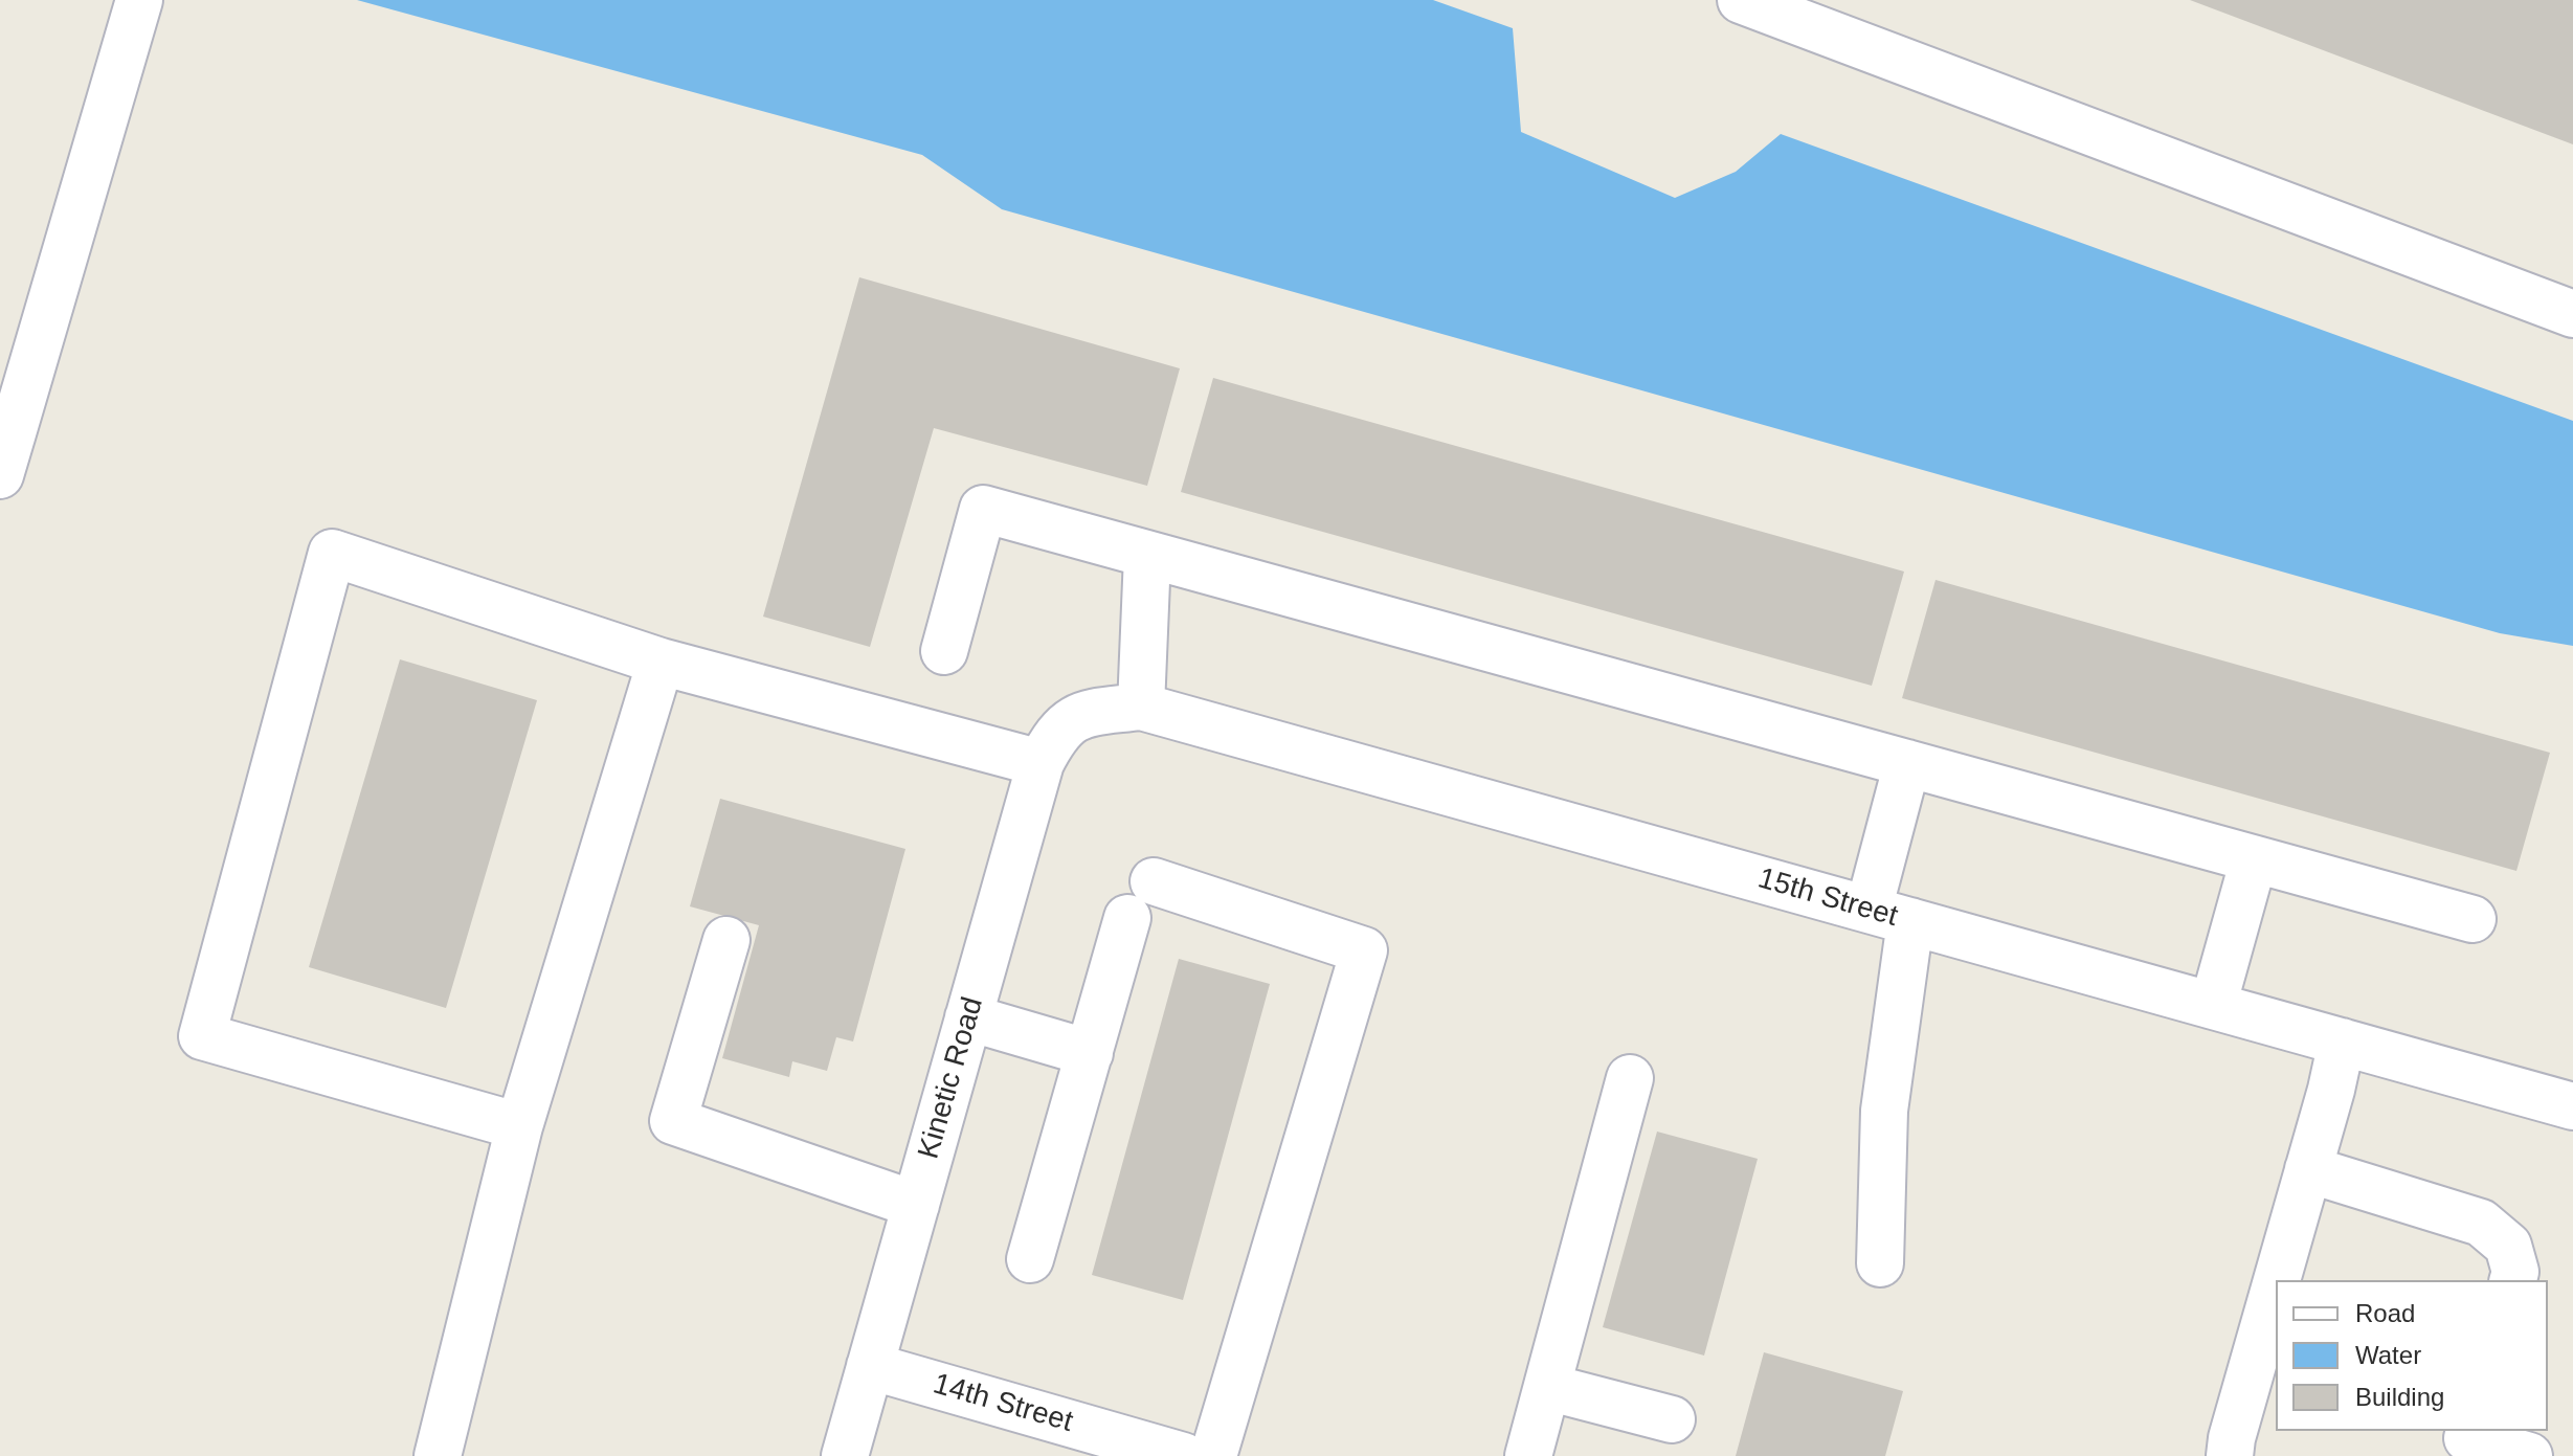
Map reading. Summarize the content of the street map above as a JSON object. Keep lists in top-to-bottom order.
{
  "streets": {
    "street": ["15th Street", "Kinetic Road", "14th Street"]
  },
  "crossings": [
    ["15th Street", "Kinetic Road"],
    ["Kinetic Road", "14th Street"]
  ],
  "legend": ["Road", "Water", "Building"]
}
